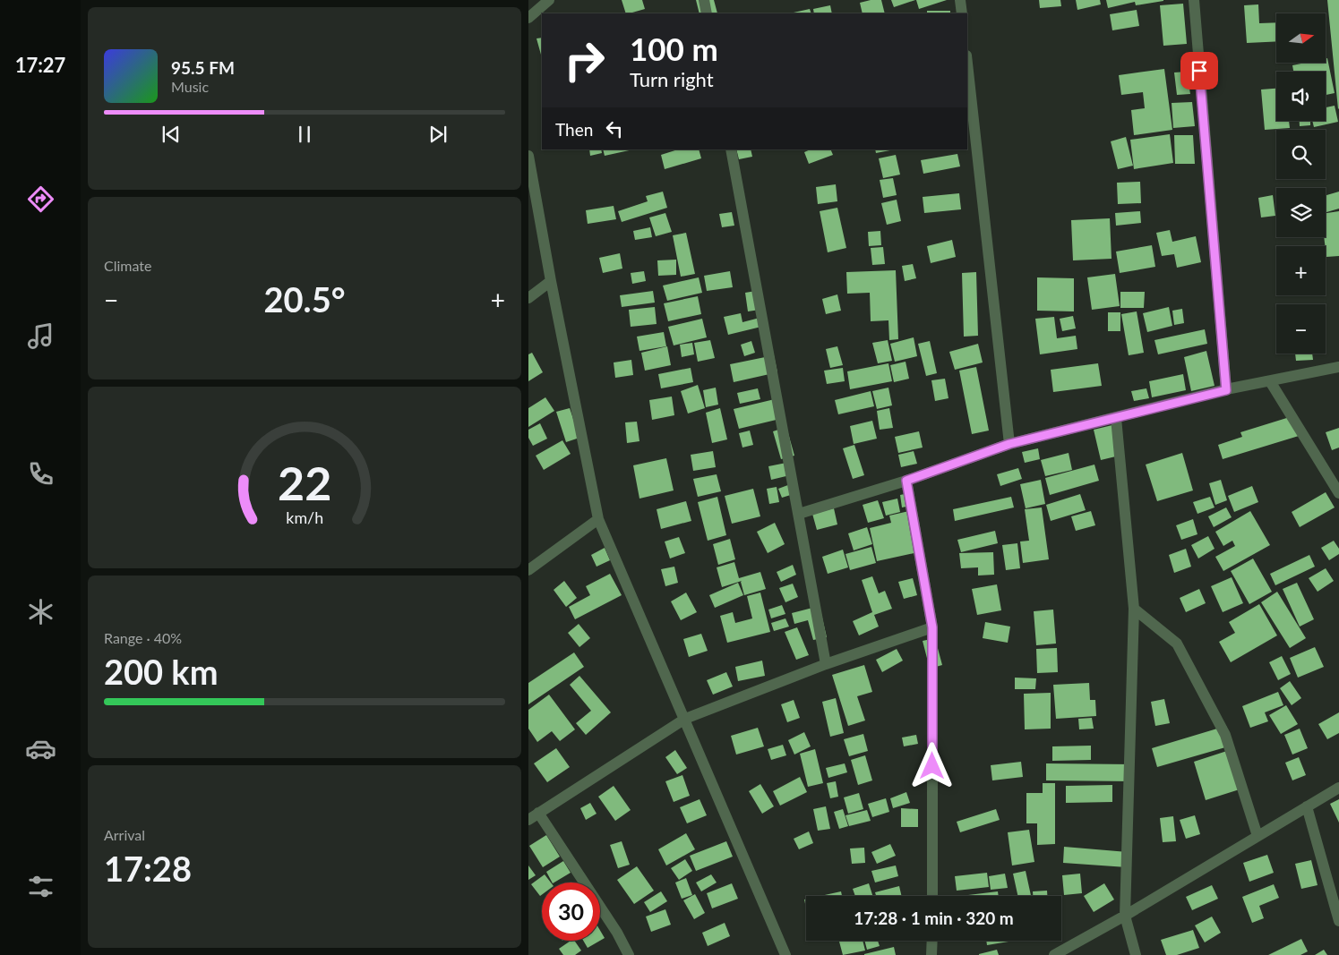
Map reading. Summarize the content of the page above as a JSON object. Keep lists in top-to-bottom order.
{
  "north": "right",
  "page": {
    "tabs": "17:27",
    "map_buttons": ["+", "−"],
    "turn": ["100 m", "Turn right"],
    "song": ["95.5 FM", "Music"],
    "then": "Then",
    "tile": [
      "Climate",
      ["Range · 40%", "200 km"],
      ["Arrival", "17:28"]
    ],
    "heat": ["−", "20.5°", "+"],
    "limit": "30",
    "trip": "17:28 · 1 min · 320 m",
    "gauge": ["22", "km/h"]
  }
}
